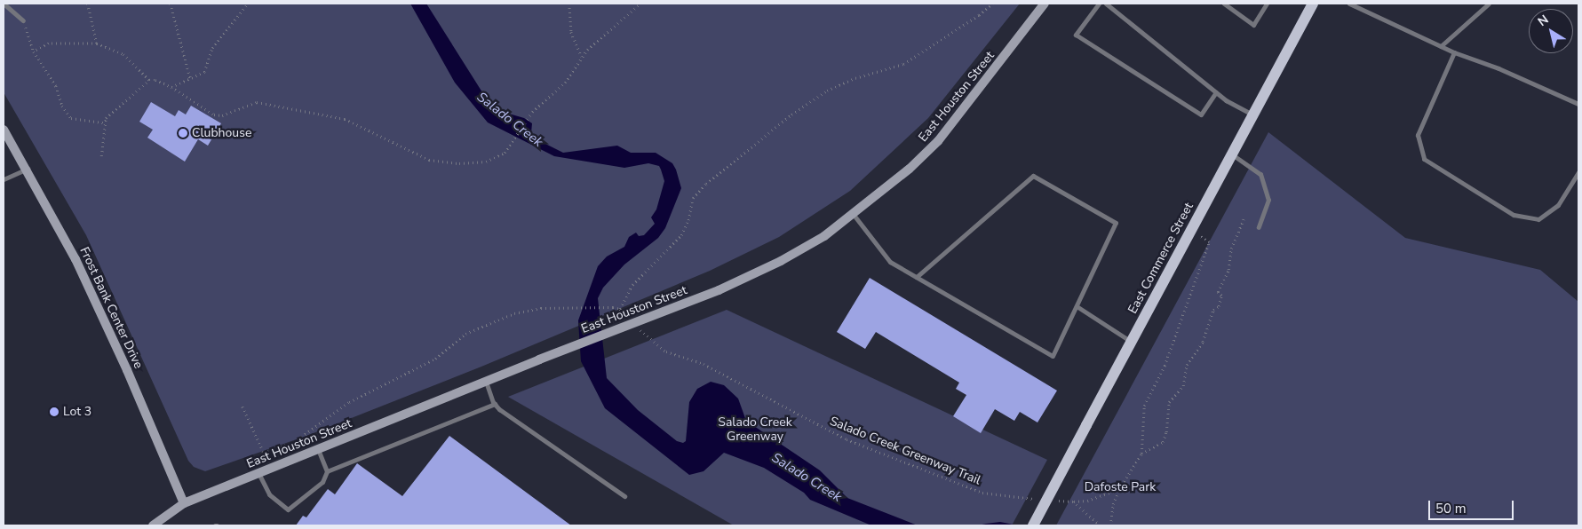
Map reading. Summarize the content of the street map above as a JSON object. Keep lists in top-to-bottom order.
{
  "streets": {
    "main road": ["East Houston Street", "East Commerce Street", "Frost Bank Center Drive"],
    "path": ["Salado Creek Greenway Trail"]
  },
  "crossings": [
    ["East Houston Street", "Frost Bank Center Drive"]
  ],
  "water": ["Salado Creek"],
  "parks": ["Salado Creek Greenway", "Dafoste Park"],
  "places": ["Clubhouse", "Lot 3"],
  "scale_bar": "50 m",
  "north": "top left"
}
